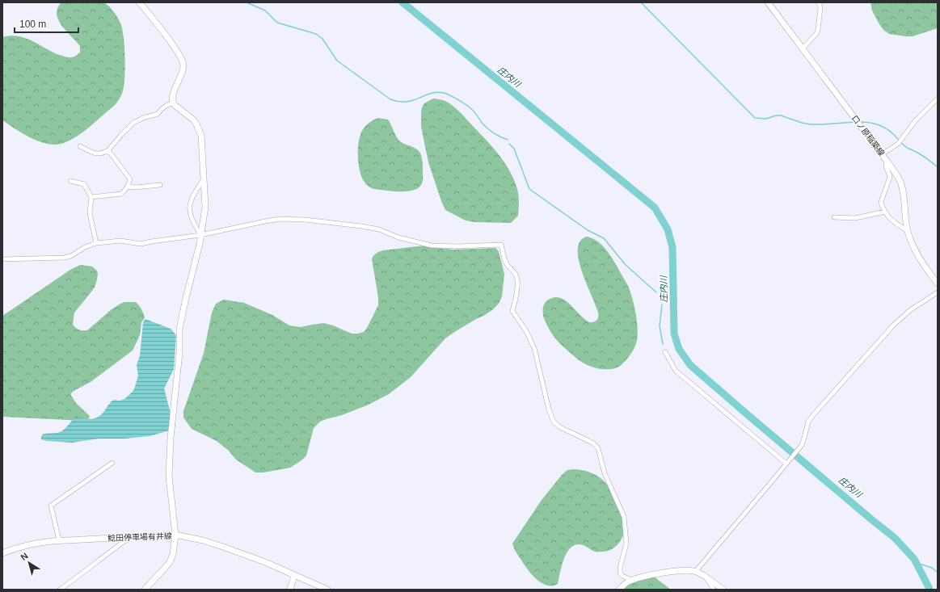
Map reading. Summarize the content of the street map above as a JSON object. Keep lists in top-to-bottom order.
{
  "streets": {
    "main road": ["口ノ原稲築線", "鯰田停車場有井線"]
  },
  "water": ["庄内川"],
  "scale_bar": "100 m",
  "north": "top left"
}
